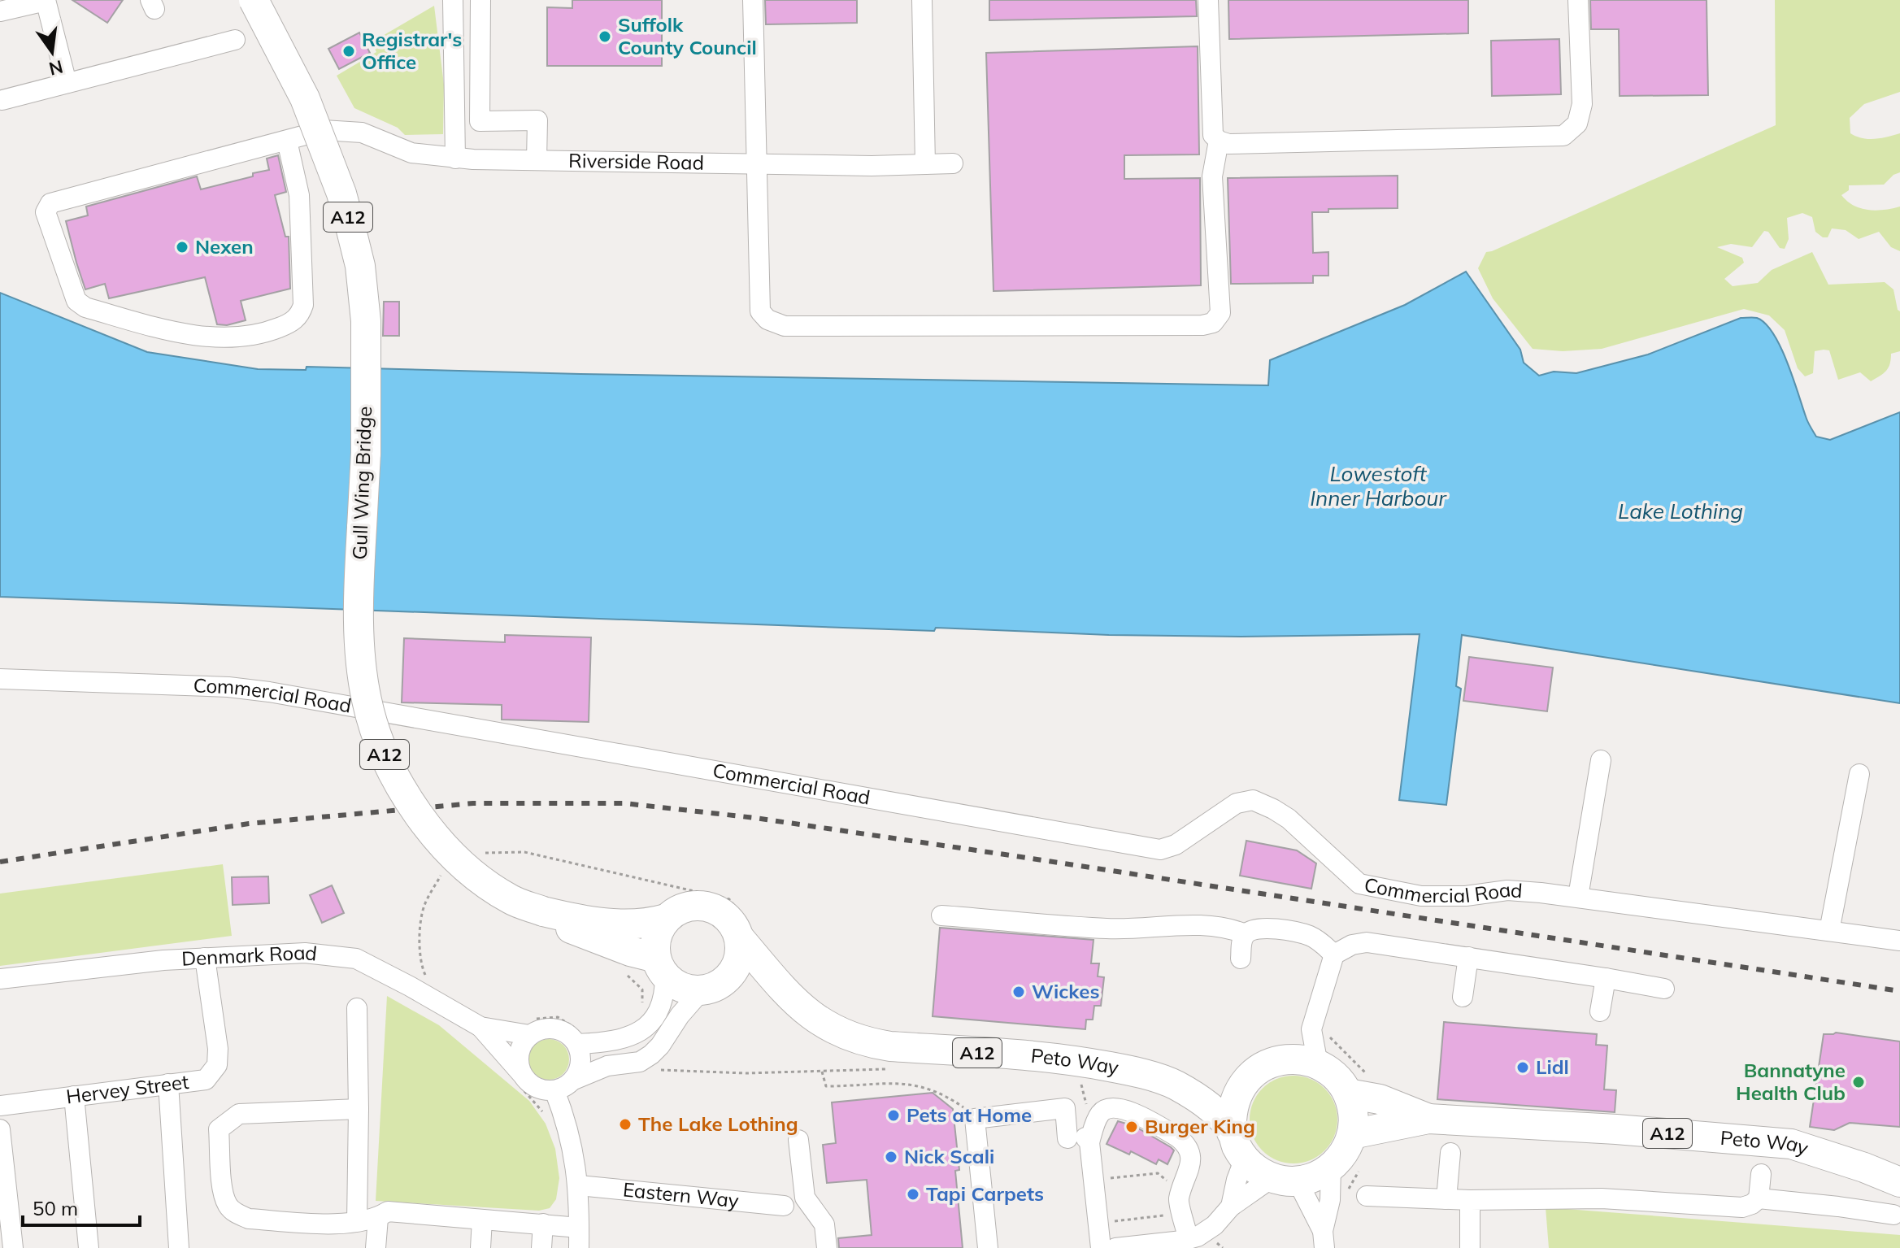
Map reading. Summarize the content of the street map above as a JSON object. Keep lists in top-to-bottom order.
{
  "streets": {
    "highway": ["A12", "Gull Wing Bridge", "Peto Way"],
    "street": [
      "Riverside Road",
      "Commercial Road",
      "Denmark Road",
      "Hervey Street",
      "Eastern Way"
    ]
  },
  "crossings": [
    ["A12", "Gull Wing Bridge"],
    ["A12", "Peto Way"],
    ["Denmark Road", "Hervey Street"]
  ],
  "water": ["Lowestoft Inner Harbour", "Lake Lothing"],
  "places": [
    "Suffolk County Council",
    "Registrar's Office",
    "Nexen",
    "Wickes",
    "Lidl",
    "Bannatyne Health Club",
    "Pets at Home",
    "The Lake Lothing",
    "Burger King",
    "Nick Scali",
    "Tapi Carpets"
  ],
  "scale_bar": "50 m",
  "north": "bottom"
}
